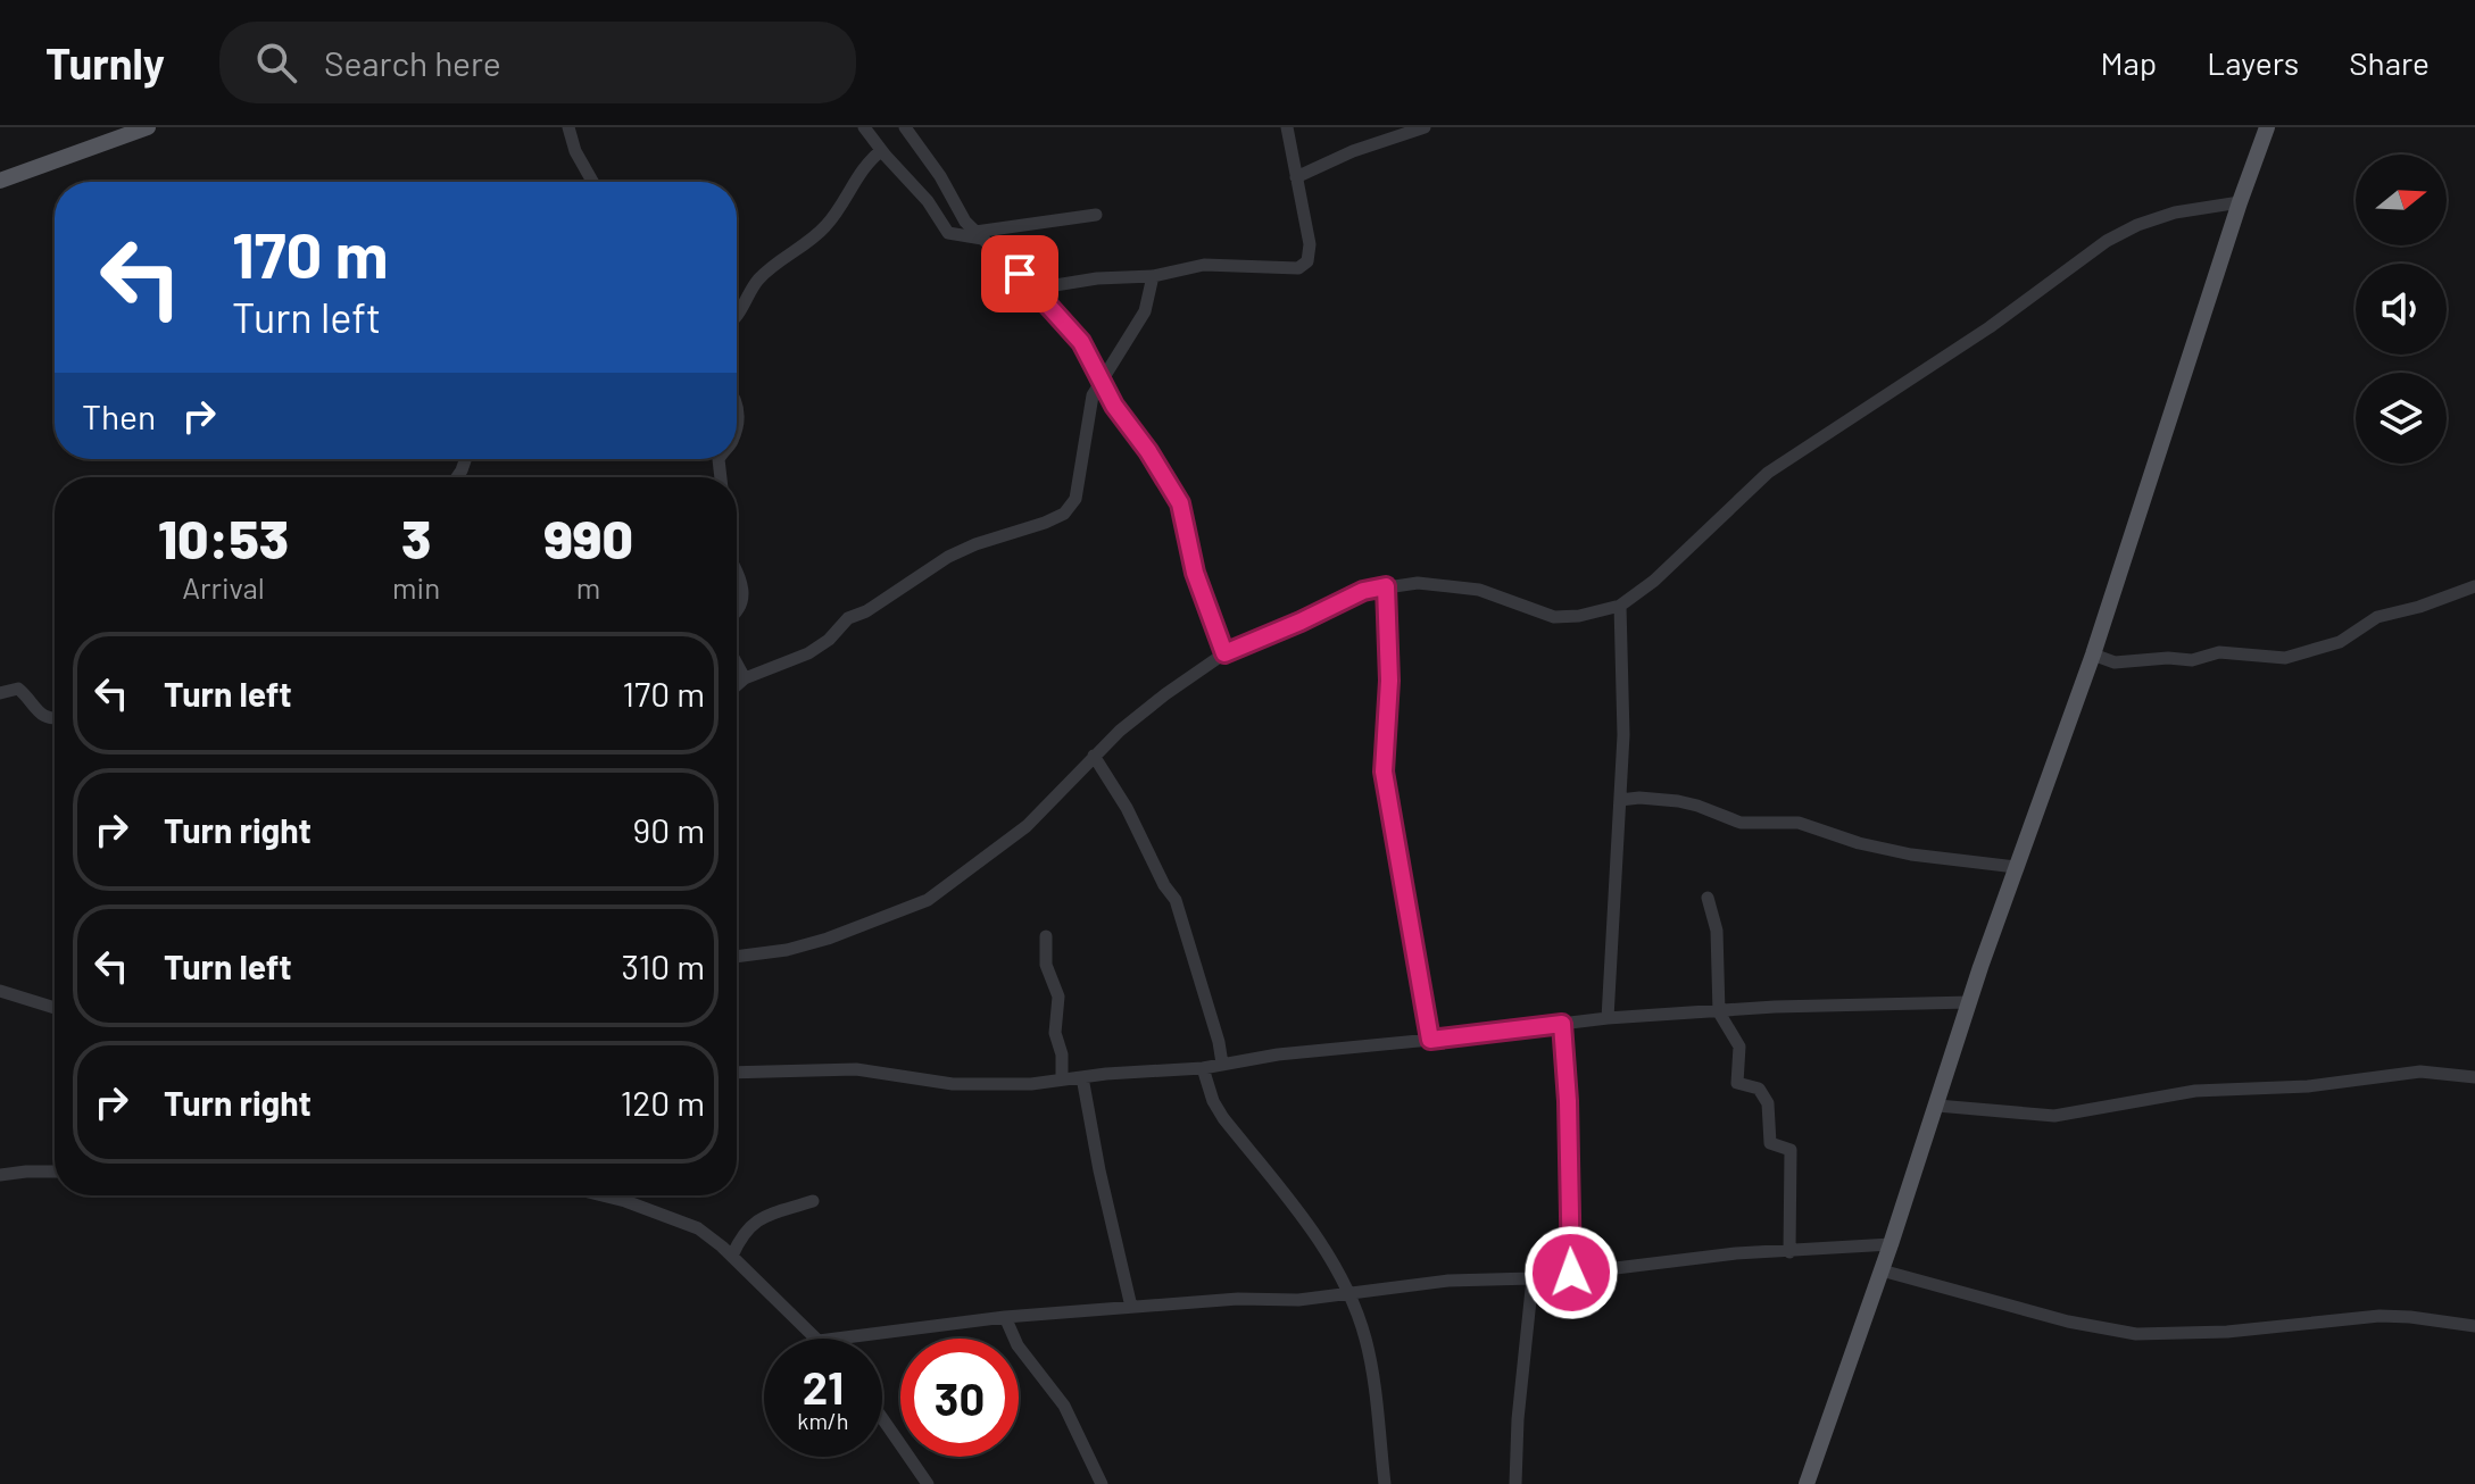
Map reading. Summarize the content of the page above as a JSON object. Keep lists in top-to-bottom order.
{
  "north": "right",
  "page": {
    "header": "Turnly",
    "search": "Search here",
    "nav": ["Map", "Layers", "Share"],
    "turn": ["170 m", "Turn left"],
    "then": "Then",
    "eta": [
      "10:53",
      "Arrival",
      "3",
      "min",
      "990",
      "m"
    ],
    "list": [
      {
        "name": "Turn left",
        "value": "170 m"
      },
      {
        "name": "Turn right",
        "value": "90 m"
      },
      {
        "name": "Turn left",
        "value": "310 m"
      },
      {
        "name": "Turn right",
        "value": "120 m"
      }
    ],
    "speed": "21 km/h",
    "limit": "30"
  }
}
